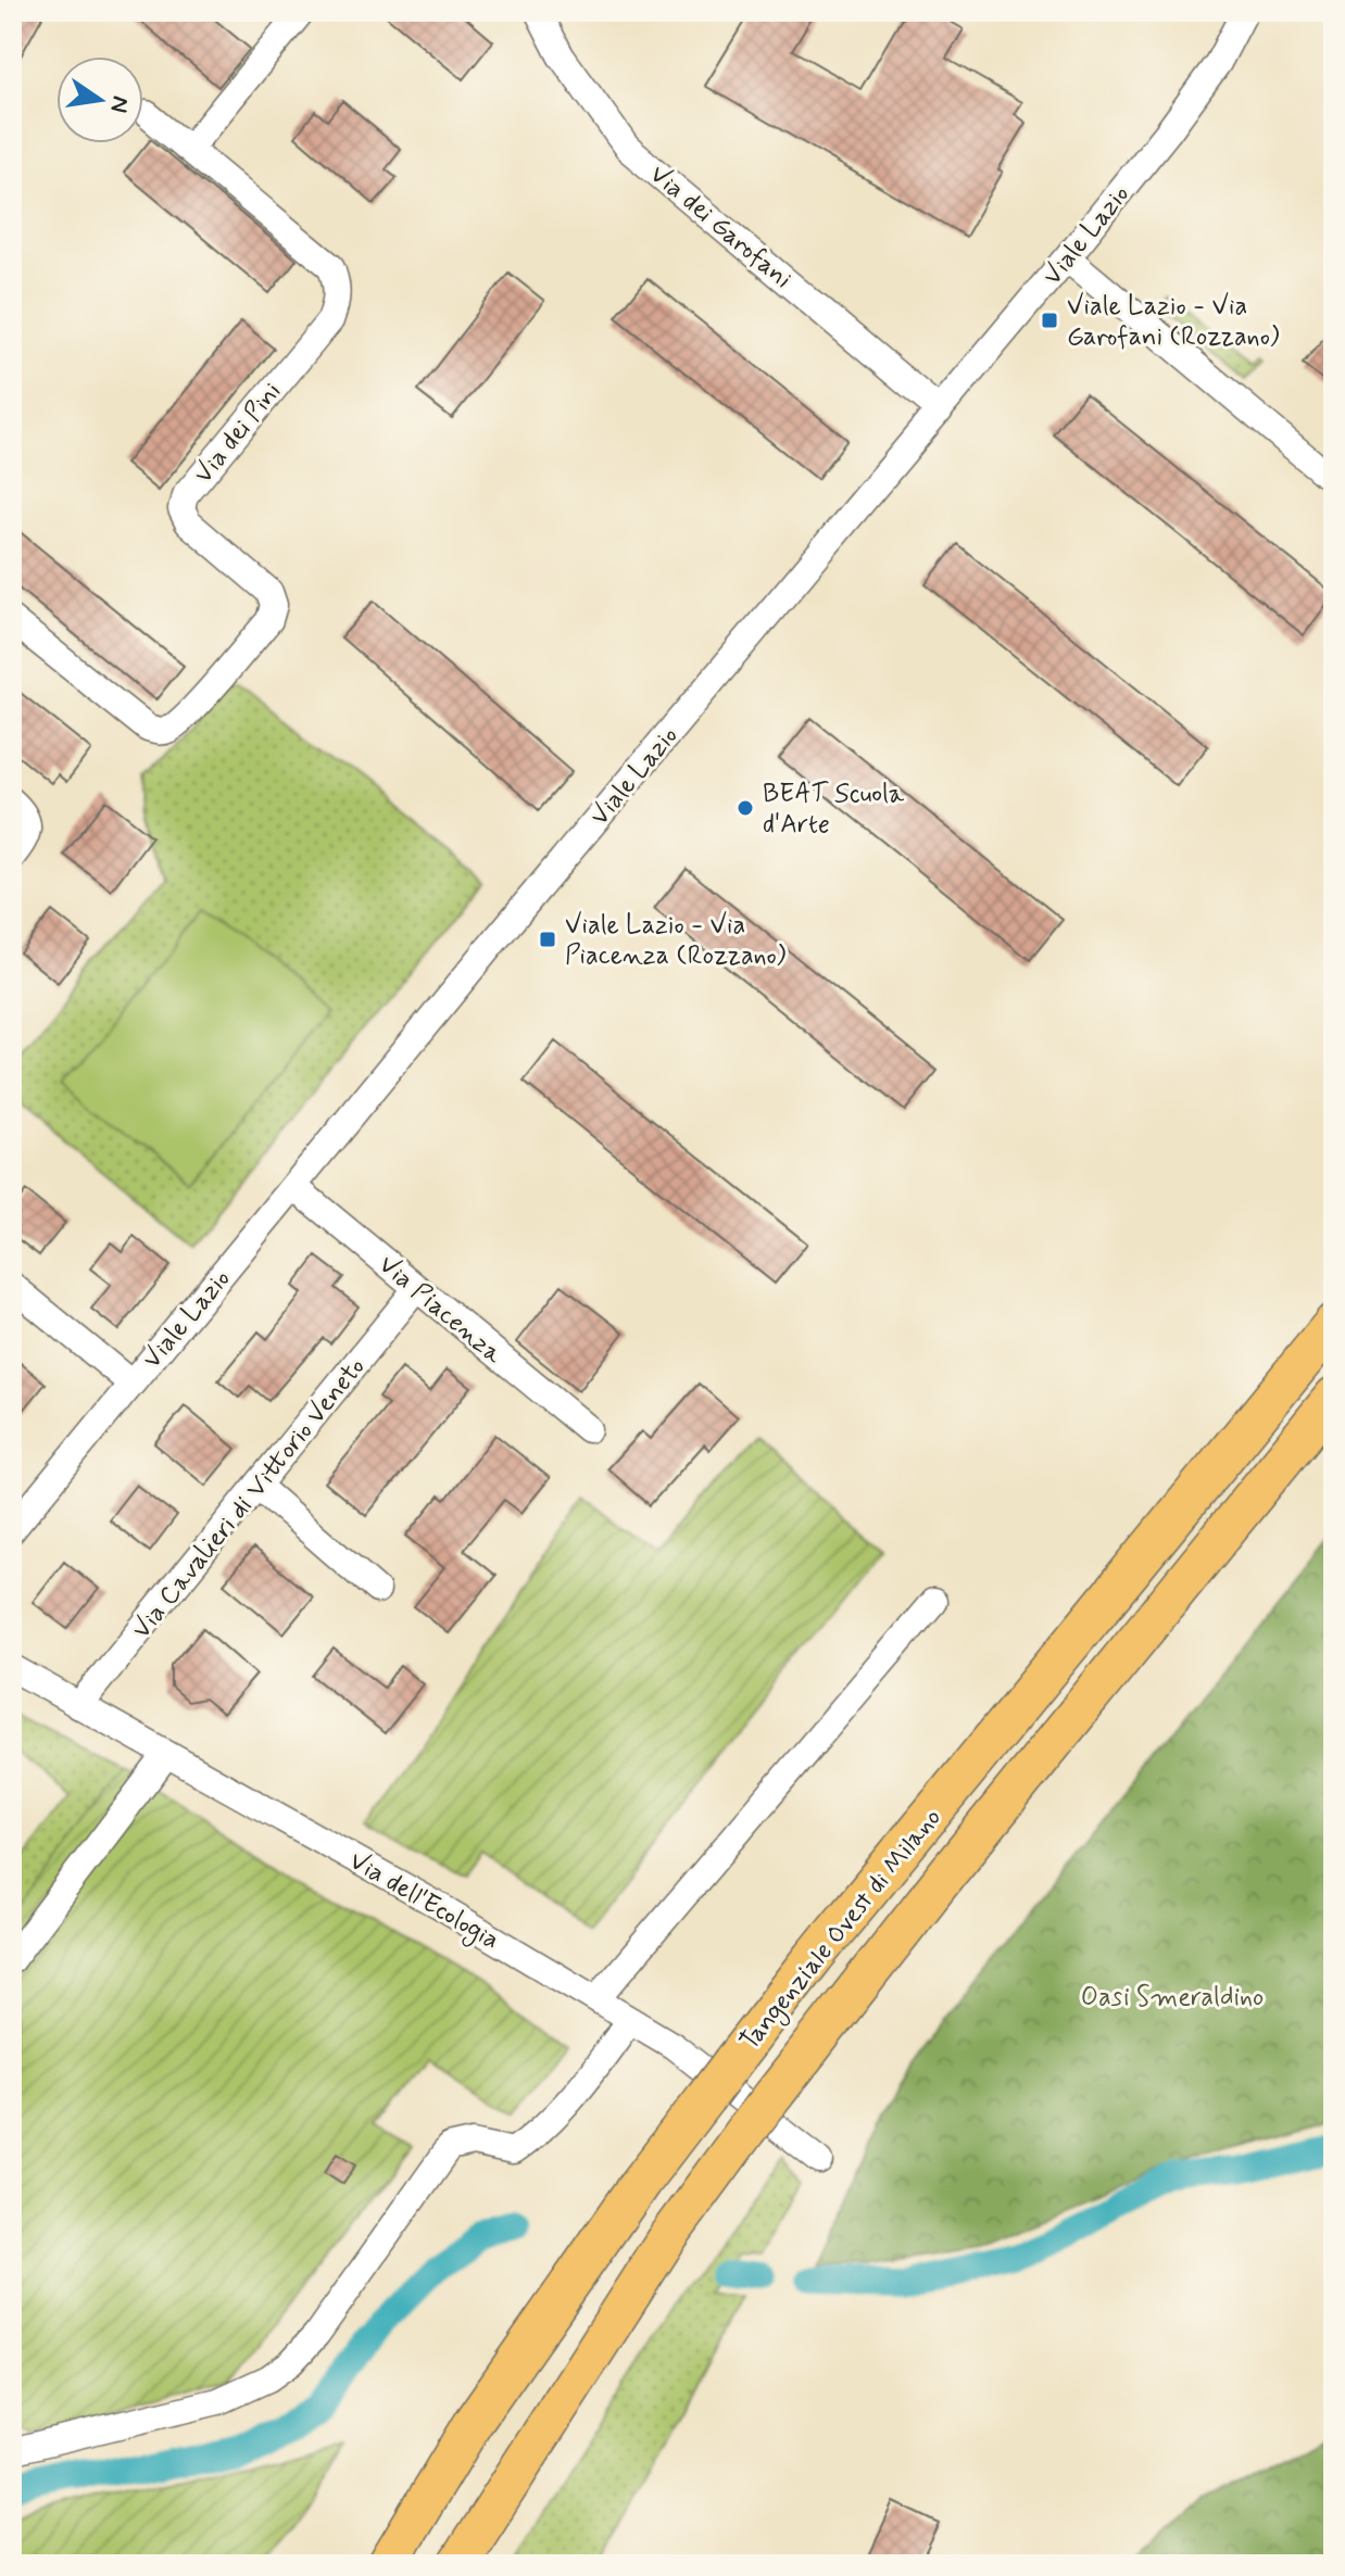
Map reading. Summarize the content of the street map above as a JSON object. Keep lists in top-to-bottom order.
{
  "streets": {
    "highway": ["Tangenziale Ovest di Milano"],
    "street": [
      "Via dei Garofani",
      "Viale Lazio",
      "Via dei Pini",
      "Via Piacenza",
      "Via Cavalieri di Vittorio Veneto",
      "Via dell'Ecologia"
    ]
  },
  "crossings": [
    ["Via dei Garofani", "Viale Lazio"],
    ["Viale Lazio", "Via Piacenza"],
    ["Via Piacenza", "Via Cavalieri di Vittorio Veneto"],
    ["Via Cavalieri di Vittorio Veneto", "Via dell'Ecologia"]
  ],
  "parks": ["Oasi Smeraldino"],
  "places": {
    "transit": ["Viale Lazio - Via Garofani (Rozzano)", "Viale Lazio - Via Piacenza (Rozzano)"],
    "other": ["BEAT Scuola d'Arte"]
  },
  "north": "right"
}
